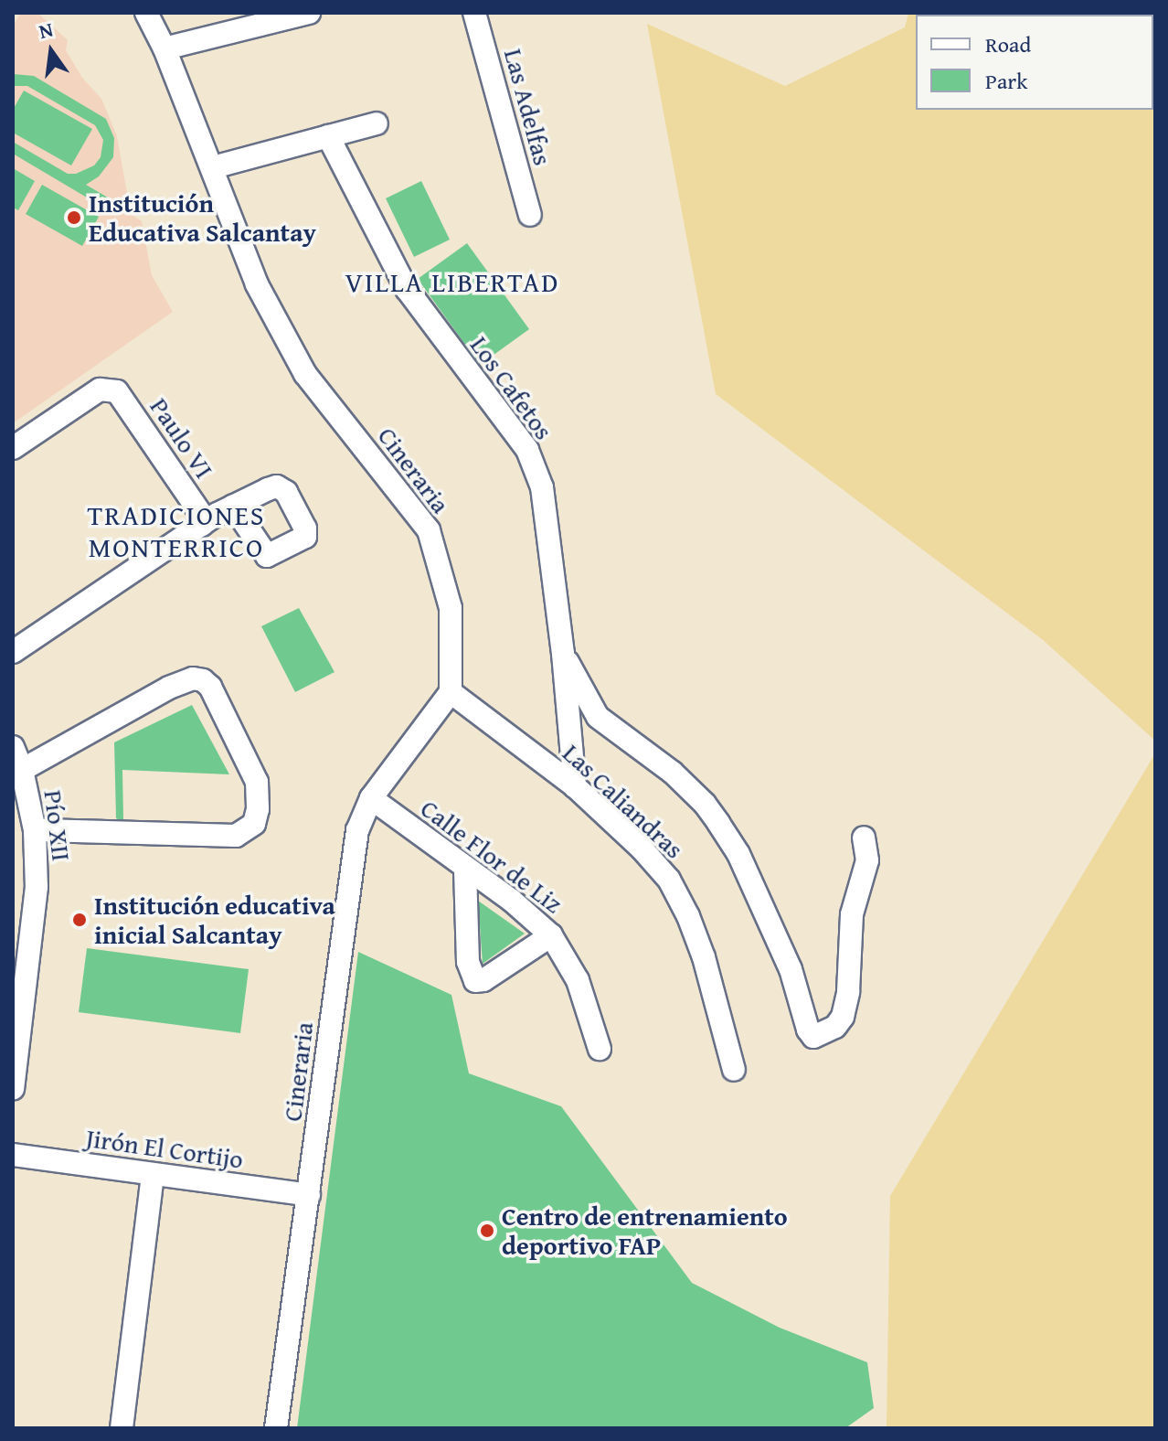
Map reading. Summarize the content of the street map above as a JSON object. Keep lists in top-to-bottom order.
{
  "streets": {
    "street": [
      "Las Adelfas",
      "Los Cafetos",
      "Paulo VI",
      "Cineraria",
      "Las Caliandras",
      "Pío XII",
      "Calle Flor de Liz",
      "Jirón El Cortijo"
    ]
  },
  "crossings": [
    ["Los Cafetos", "Las Caliandras"],
    ["Cineraria", "Las Caliandras"],
    ["Cineraria", "Calle Flor de Liz"],
    ["Cineraria", "Jirón El Cortijo"]
  ],
  "districts": ["VILLA LIBERTAD", "TRADICIONES MONTERRICO"],
  "places": ["Institución Educativa Salcantay", "Institución educativa inicial Salcantay", "Centro de entrenamiento deportivo FAP"],
  "legend": ["Road", "Park"],
  "north": "top"
}
